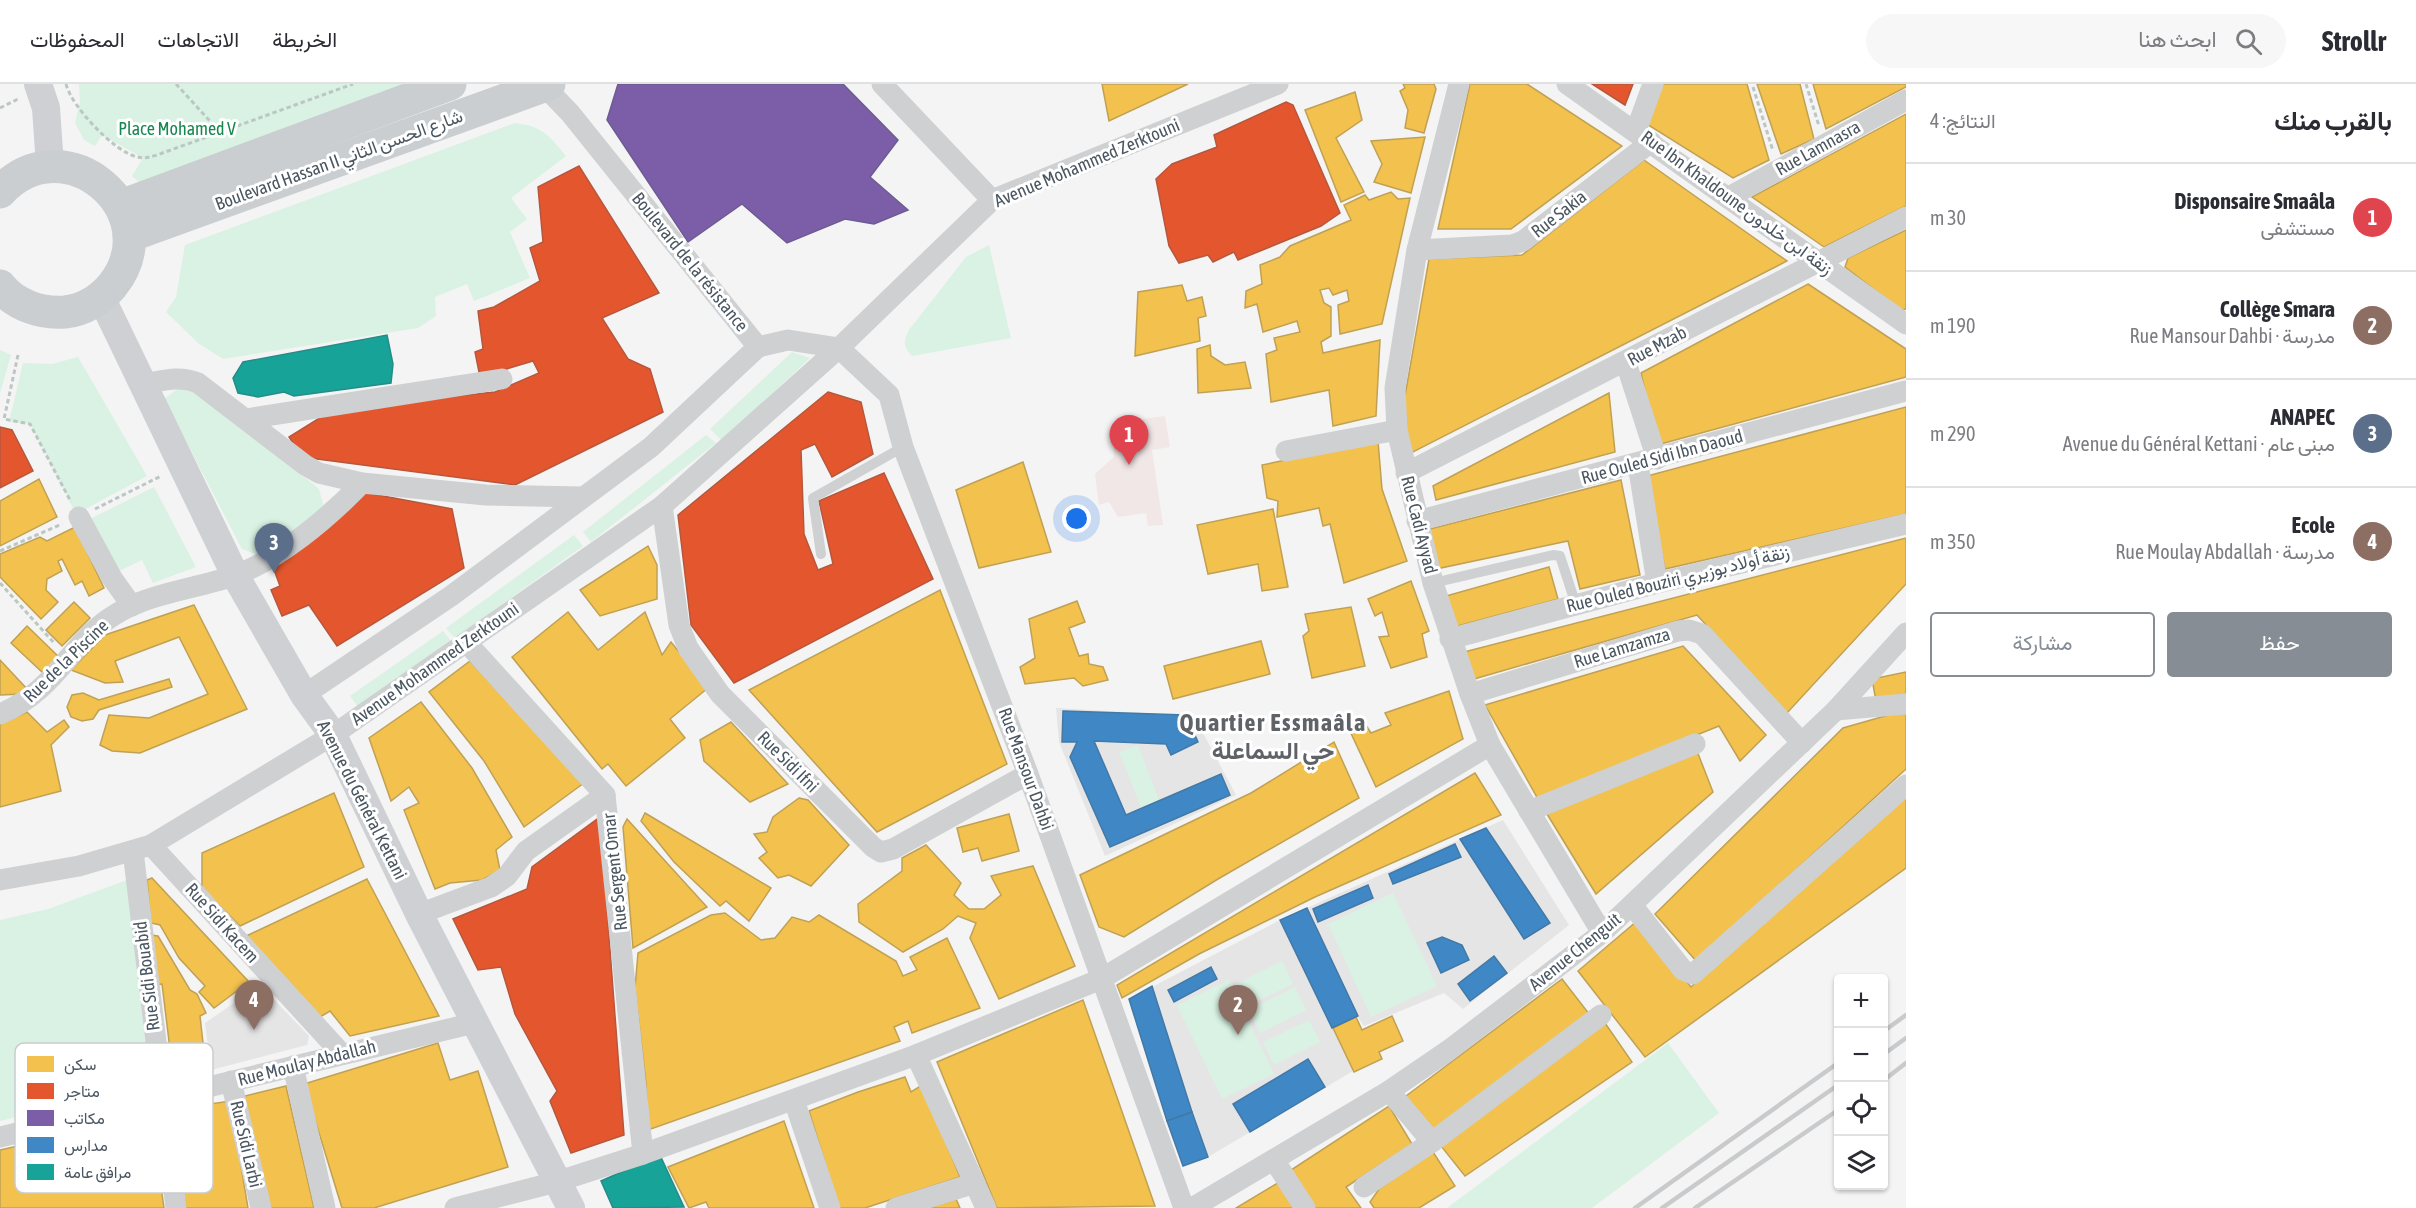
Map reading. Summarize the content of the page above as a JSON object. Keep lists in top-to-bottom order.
{
  "streets": {
    "main road": ["Boulevard Hassan II شارع الحسن الثاني"],
    "street": [
      "Rue Lamnasra",
      "Avenue Mohammed Zerktouni",
      "Rue Ibn Khaldoune زنقة ابن خلدون",
      "Rue Sakia",
      "Boulevard de la résistance",
      "Rue Mzab",
      "Rue Ouled Sidi Ibn Daoud",
      "Rue Cadi Ayyad",
      "Rue Ouled Bouziri زنقة أولاد بوزيري",
      "Rue Lamzamza",
      "Rue de la Piscine",
      "Rue Sidi Ifni",
      "Rue Mansour Dahbi",
      "Avenue du Général Kettani",
      "Rue Sergent Omar",
      "Rue Sidi Kacem",
      "Avenue Chenguit",
      "Rue Sidi Bouabid",
      "Rue Moulay Abdallah",
      "Rue Sidi Larbi"
    ]
  },
  "crossings": [
    ["Rue Lamnasra", "Rue Ibn Khaldoune زنقة ابن خلدون"],
    ["Boulevard Hassan II شارع الحسن الثاني", "Boulevard de la résistance"],
    ["Avenue Mohammed Zerktouni", "Boulevard de la résistance"],
    ["Avenue Mohammed Zerktouni", "Rue Sidi Ifni"],
    ["Avenue Mohammed Zerktouni", "Rue Mansour Dahbi"],
    ["Avenue Mohammed Zerktouni", "Avenue du Général Kettani"],
    ["Avenue Mohammed Zerktouni", "Rue Sergent Omar"],
    ["Avenue Mohammed Zerktouni", "Rue Sidi Kacem"],
    ["Avenue Mohammed Zerktouni", "Rue Sidi Bouabid"],
    ["Rue Ibn Khaldoune زنقة ابن خلدون", "Rue Sakia"],
    ["Rue Ibn Khaldoune زنقة ابن خلدون", "Rue Mzab"],
    ["Rue Sakia", "Rue Cadi Ayyad"],
    ["Boulevard de la résistance", "Rue Mansour Dahbi"],
    ["Rue Mzab", "Rue Cadi Ayyad"],
    ["Rue Ouled Sidi Ibn Daoud", "Rue Cadi Ayyad"],
    ["Rue Cadi Ayyad", "Rue Ouled Bouziri زنقة أولاد بوزيري"],
    ["Rue Cadi Ayyad", "Rue Lamzamza"],
    ["Rue Cadi Ayyad", "Avenue Chenguit"],
    ["Rue Lamzamza", "Avenue Chenguit"],
    ["Rue de la Piscine", "Avenue du Général Kettani"],
    ["Rue Sidi Ifni", "Rue Mansour Dahbi"],
    ["Avenue du Général Kettani", "Rue Moulay Abdallah"],
    ["Rue Sidi Kacem", "Rue Sidi Bouabid"],
    ["Rue Sidi Kacem", "Rue Moulay Abdallah"],
    ["Rue Moulay Abdallah", "Rue Sidi Larbi"]
  ],
  "districts": ["Quartier Essmaâla حي السماعلة"],
  "parks": ["Place Mohamed V"],
  "legend": [
    "سكن",
    "متاجر",
    "مكاتب",
    "مدارس",
    "مرافق عامة"
  ],
  "page": {
    "header": "Strollr",
    "search": "ابحث هنا",
    "nav": ["الخريطة", "الاتجاهات", "المحفوظات"],
    "heading": ["بالقرب منك", "النتائج: 4"],
    "list": [
      {
        "mark": "1",
        "name": "Disponsaire Smaâla",
        "note": "مستشفى",
        "value": "30 m"
      },
      {
        "mark": "2",
        "name": "Collège Smara",
        "note": "مدرسة · Rue Mansour Dahbi",
        "value": "190 m"
      },
      {
        "mark": "3",
        "name": "ANAPEC",
        "note": "مبنى عام · Avenue du Général Kettani",
        "value": "290 m"
      },
      {
        "mark": "4",
        "name": "Ecole",
        "note": "مدرسة · Rue Moulay Abdallah",
        "value": "350 m"
      }
    ],
    "pins": [
      "1",
      "3",
      "4",
      "2"
    ],
    "buttons": ["حفظ", "مشاركة"],
    "map_buttons": ["+", "−"]
  }
}
